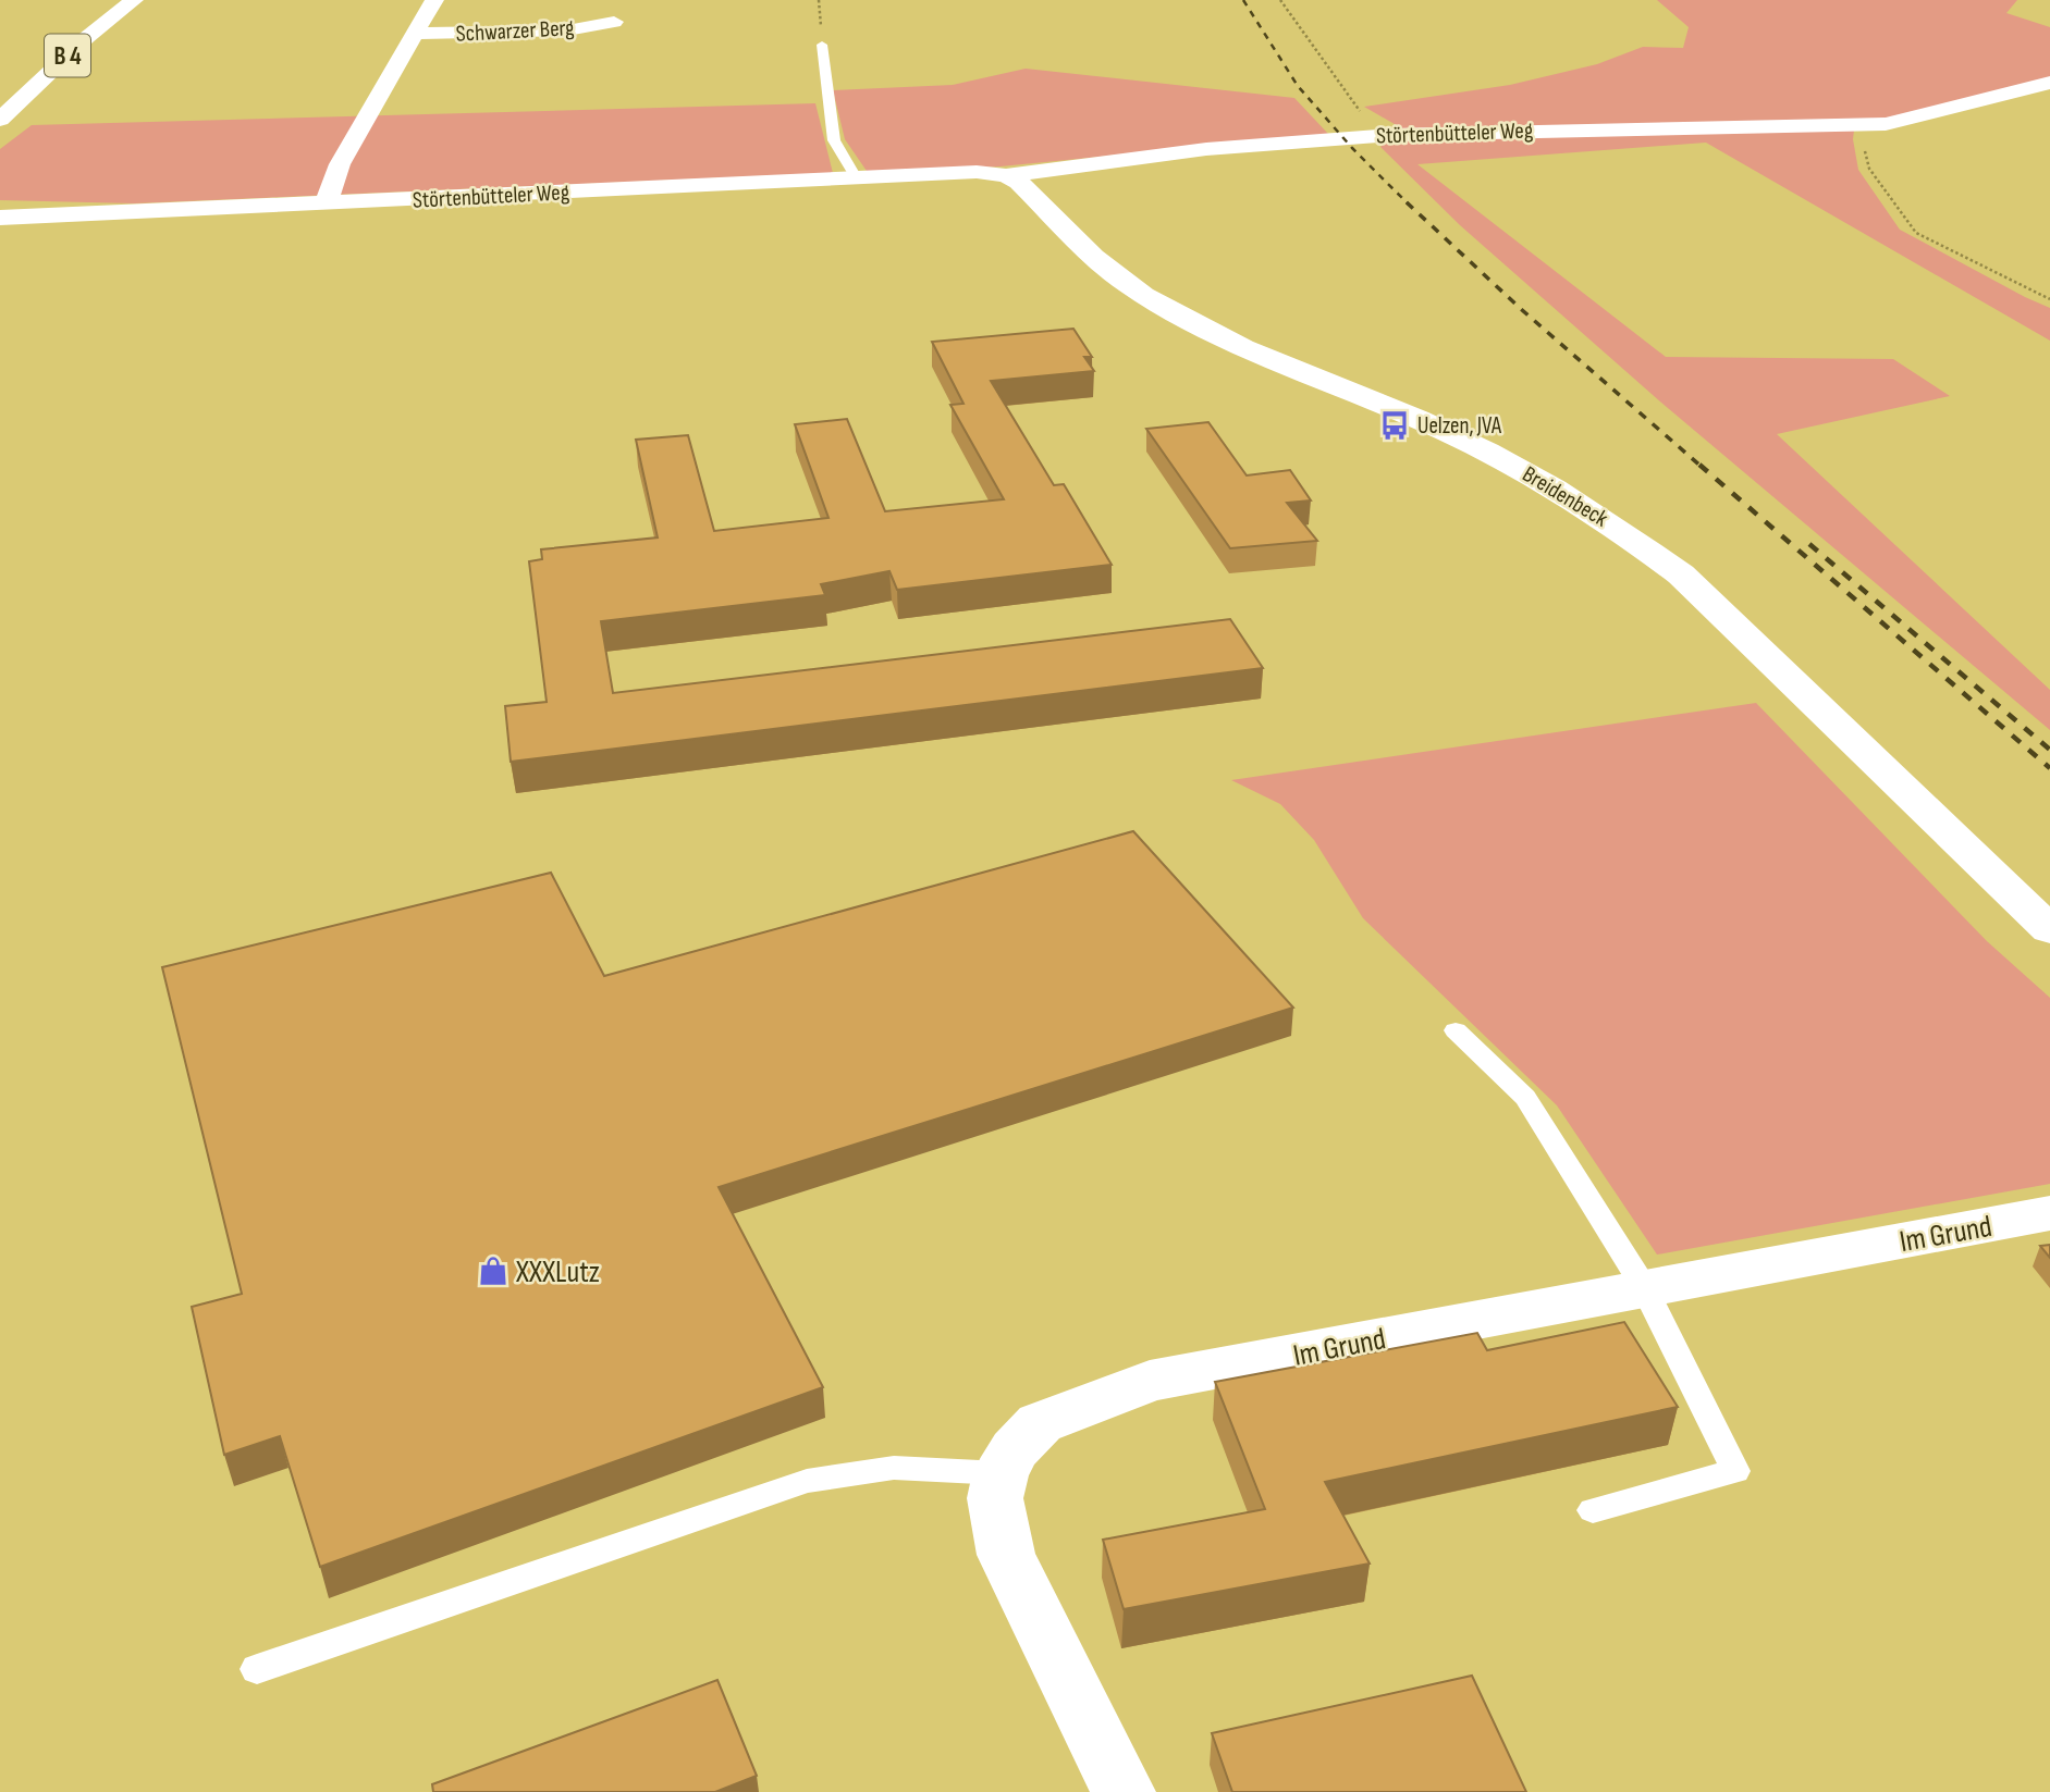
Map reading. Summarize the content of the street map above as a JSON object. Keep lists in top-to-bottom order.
{
  "streets": {
    "street": [
      "Schwarzer Berg",
      "B 4",
      "Störtenbütteler Weg",
      "Breidenbeck",
      "Im Grund"
    ]
  },
  "crossings": [
    ["Schwarzer Berg", "Störtenbütteler Weg"],
    ["Störtenbütteler Weg", "Breidenbeck"]
  ],
  "places": {
    "bus stop": ["Uelzen, JVA"],
    "shop": ["XXXLutz"]
  }
}
